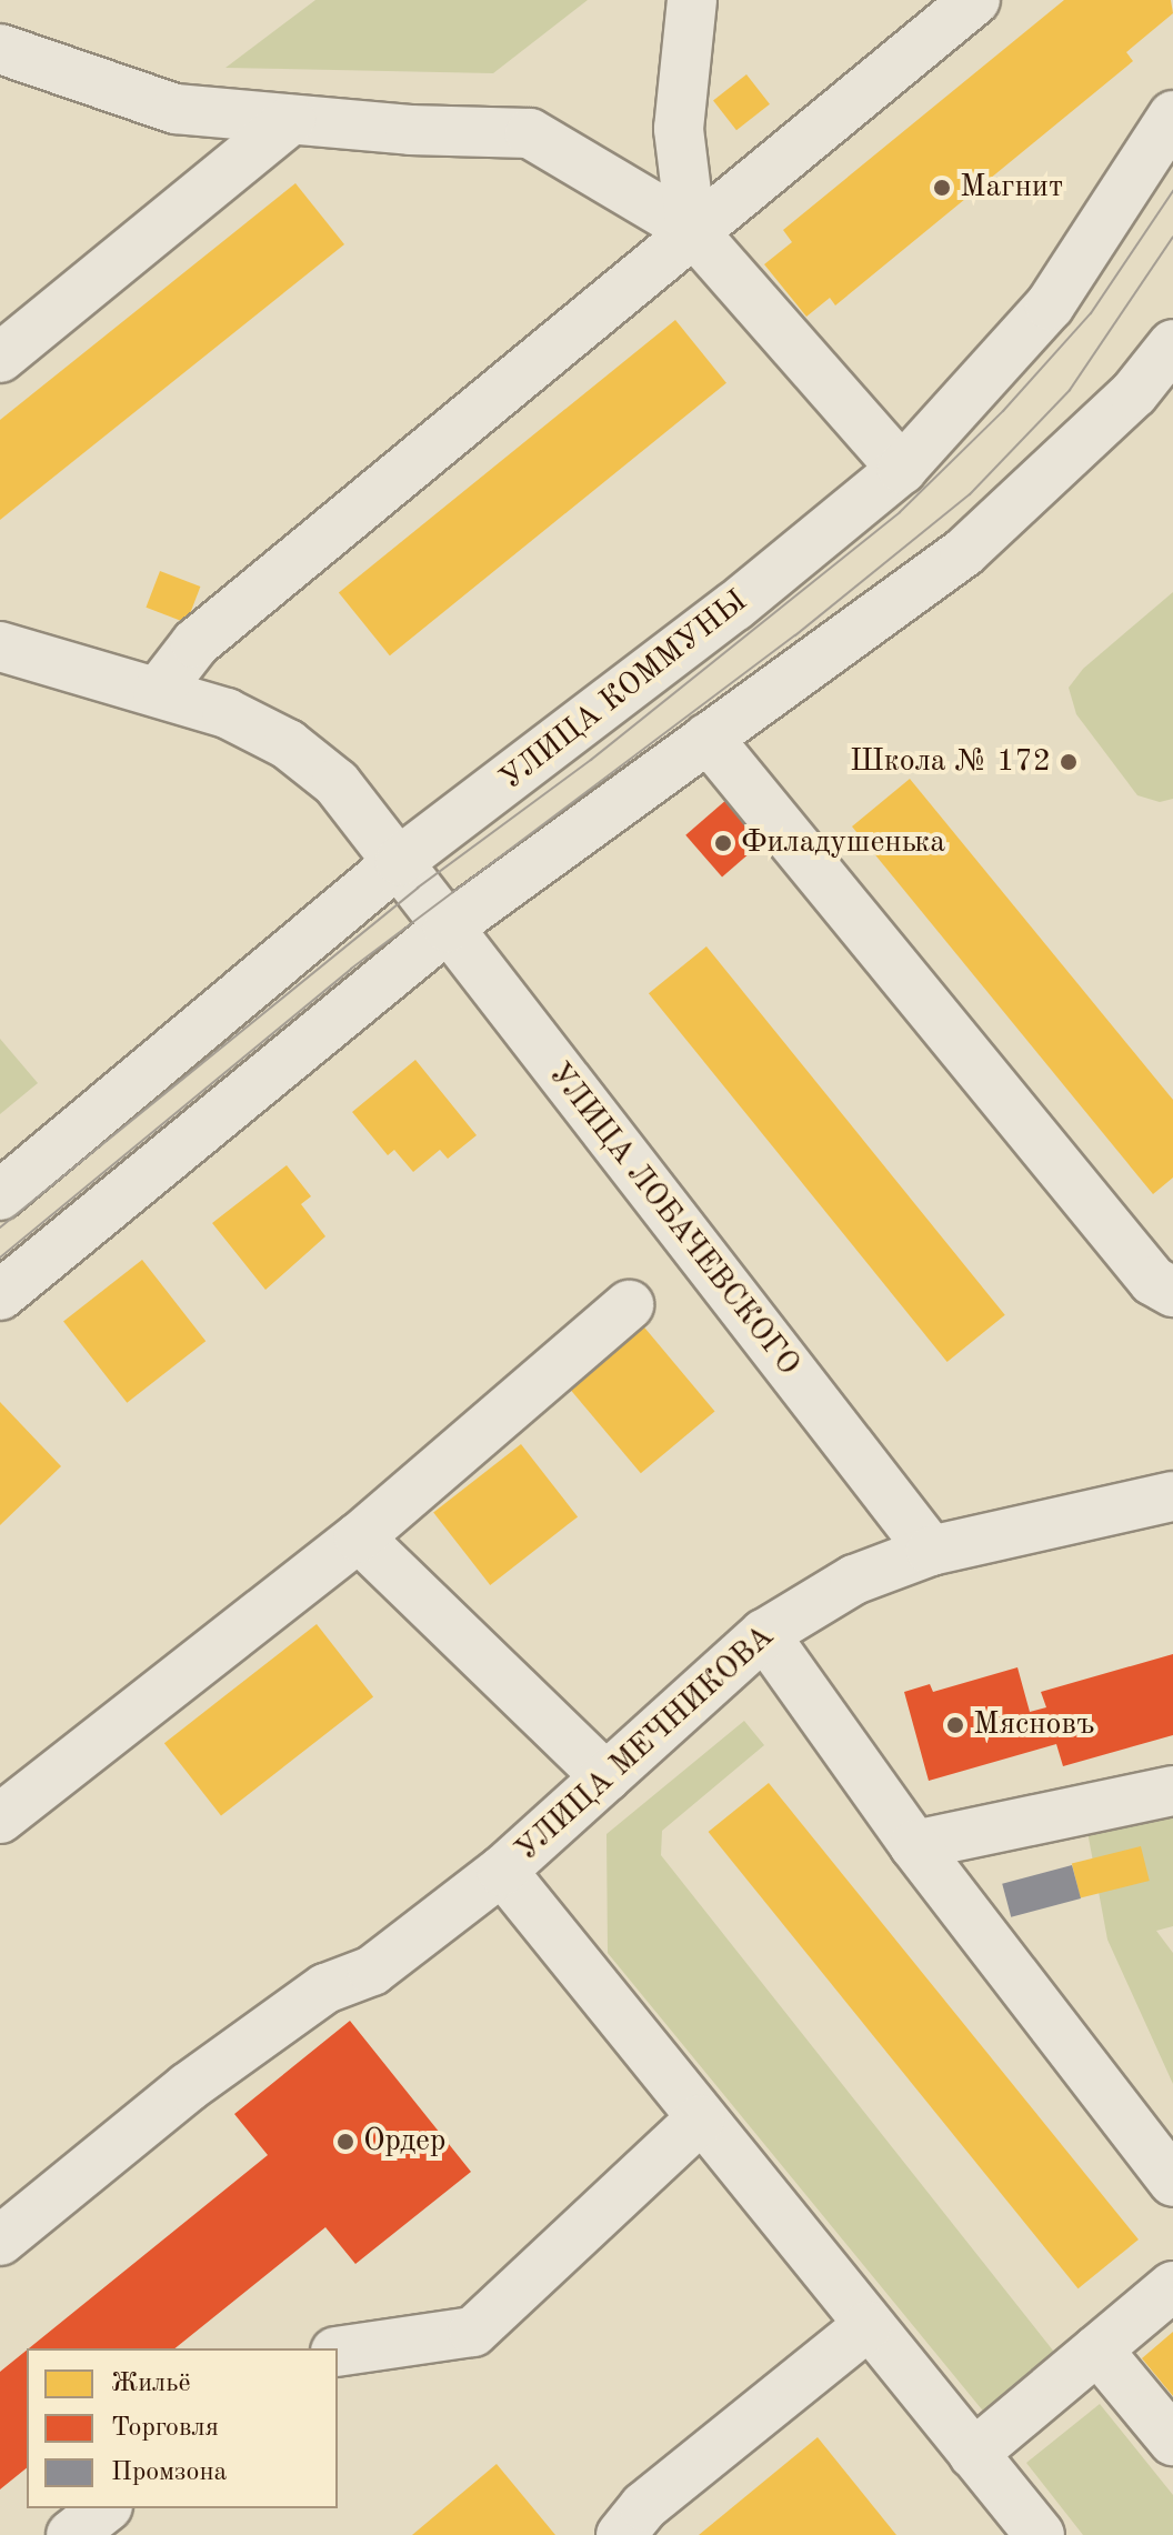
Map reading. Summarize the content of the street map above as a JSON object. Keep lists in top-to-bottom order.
{
  "streets": {
    "street": ["УЛИЦА КОММУНЫ", "УЛИЦА ЛОБАЧЕВСКОГО", "УЛИЦА МЕЧНИКОВА"]
  },
  "crossings": [
    ["УЛИЦА КОММУНЫ", "УЛИЦА ЛОБАЧЕВСКОГО"],
    ["УЛИЦА ЛОБАЧЕВСКОГО", "УЛИЦА МЕЧНИКОВА"]
  ],
  "places": [
    "Магнит",
    "Школа № 172",
    "Филадушенька",
    "Мясновъ",
    "Ордер"
  ],
  "legend": ["Жильё", "Торговля", "Промзона"]
}
